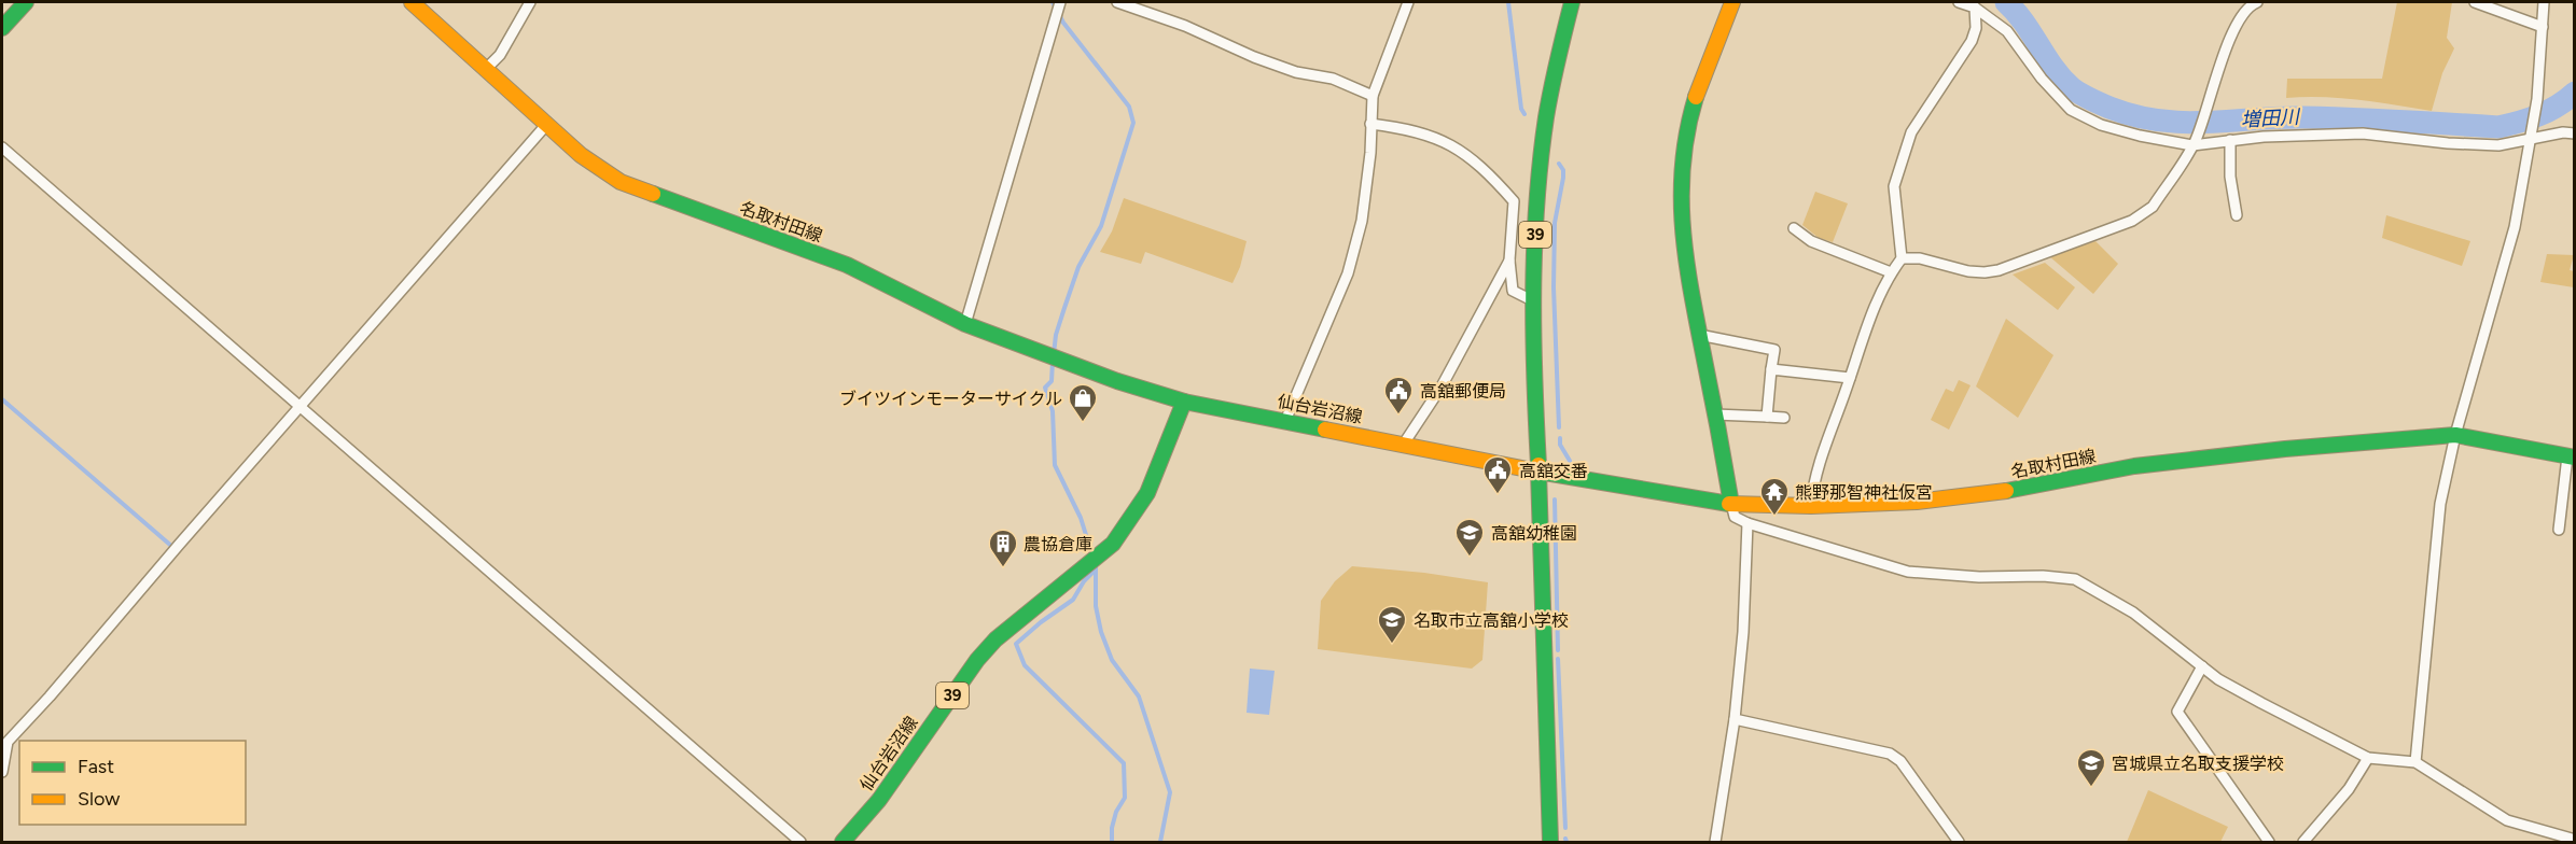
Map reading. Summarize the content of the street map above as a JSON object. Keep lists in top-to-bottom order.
{
  "streets": {
    "main road": ["名取村田線", "39", "仙台岩沼線"]
  },
  "crossings": [
    ["名取村田線", "39"],
    ["名取村田線", "仙台岩沼線"],
    ["39", "仙台岩沼線"]
  ],
  "water": ["増田川"],
  "places": {
    "public building": ["高舘郵便局", "高舘交番"],
    "shop": ["ブイツインモーターサイクル"],
    "temple": ["熊野那智神社仮宮"],
    "school or university": ["高舘幼稚園", "名取市立高舘小学校", "宮城県立名取支援学校"],
    "building": ["農協倉庫"]
  },
  "legend": ["Fast", "Slow"]
}
